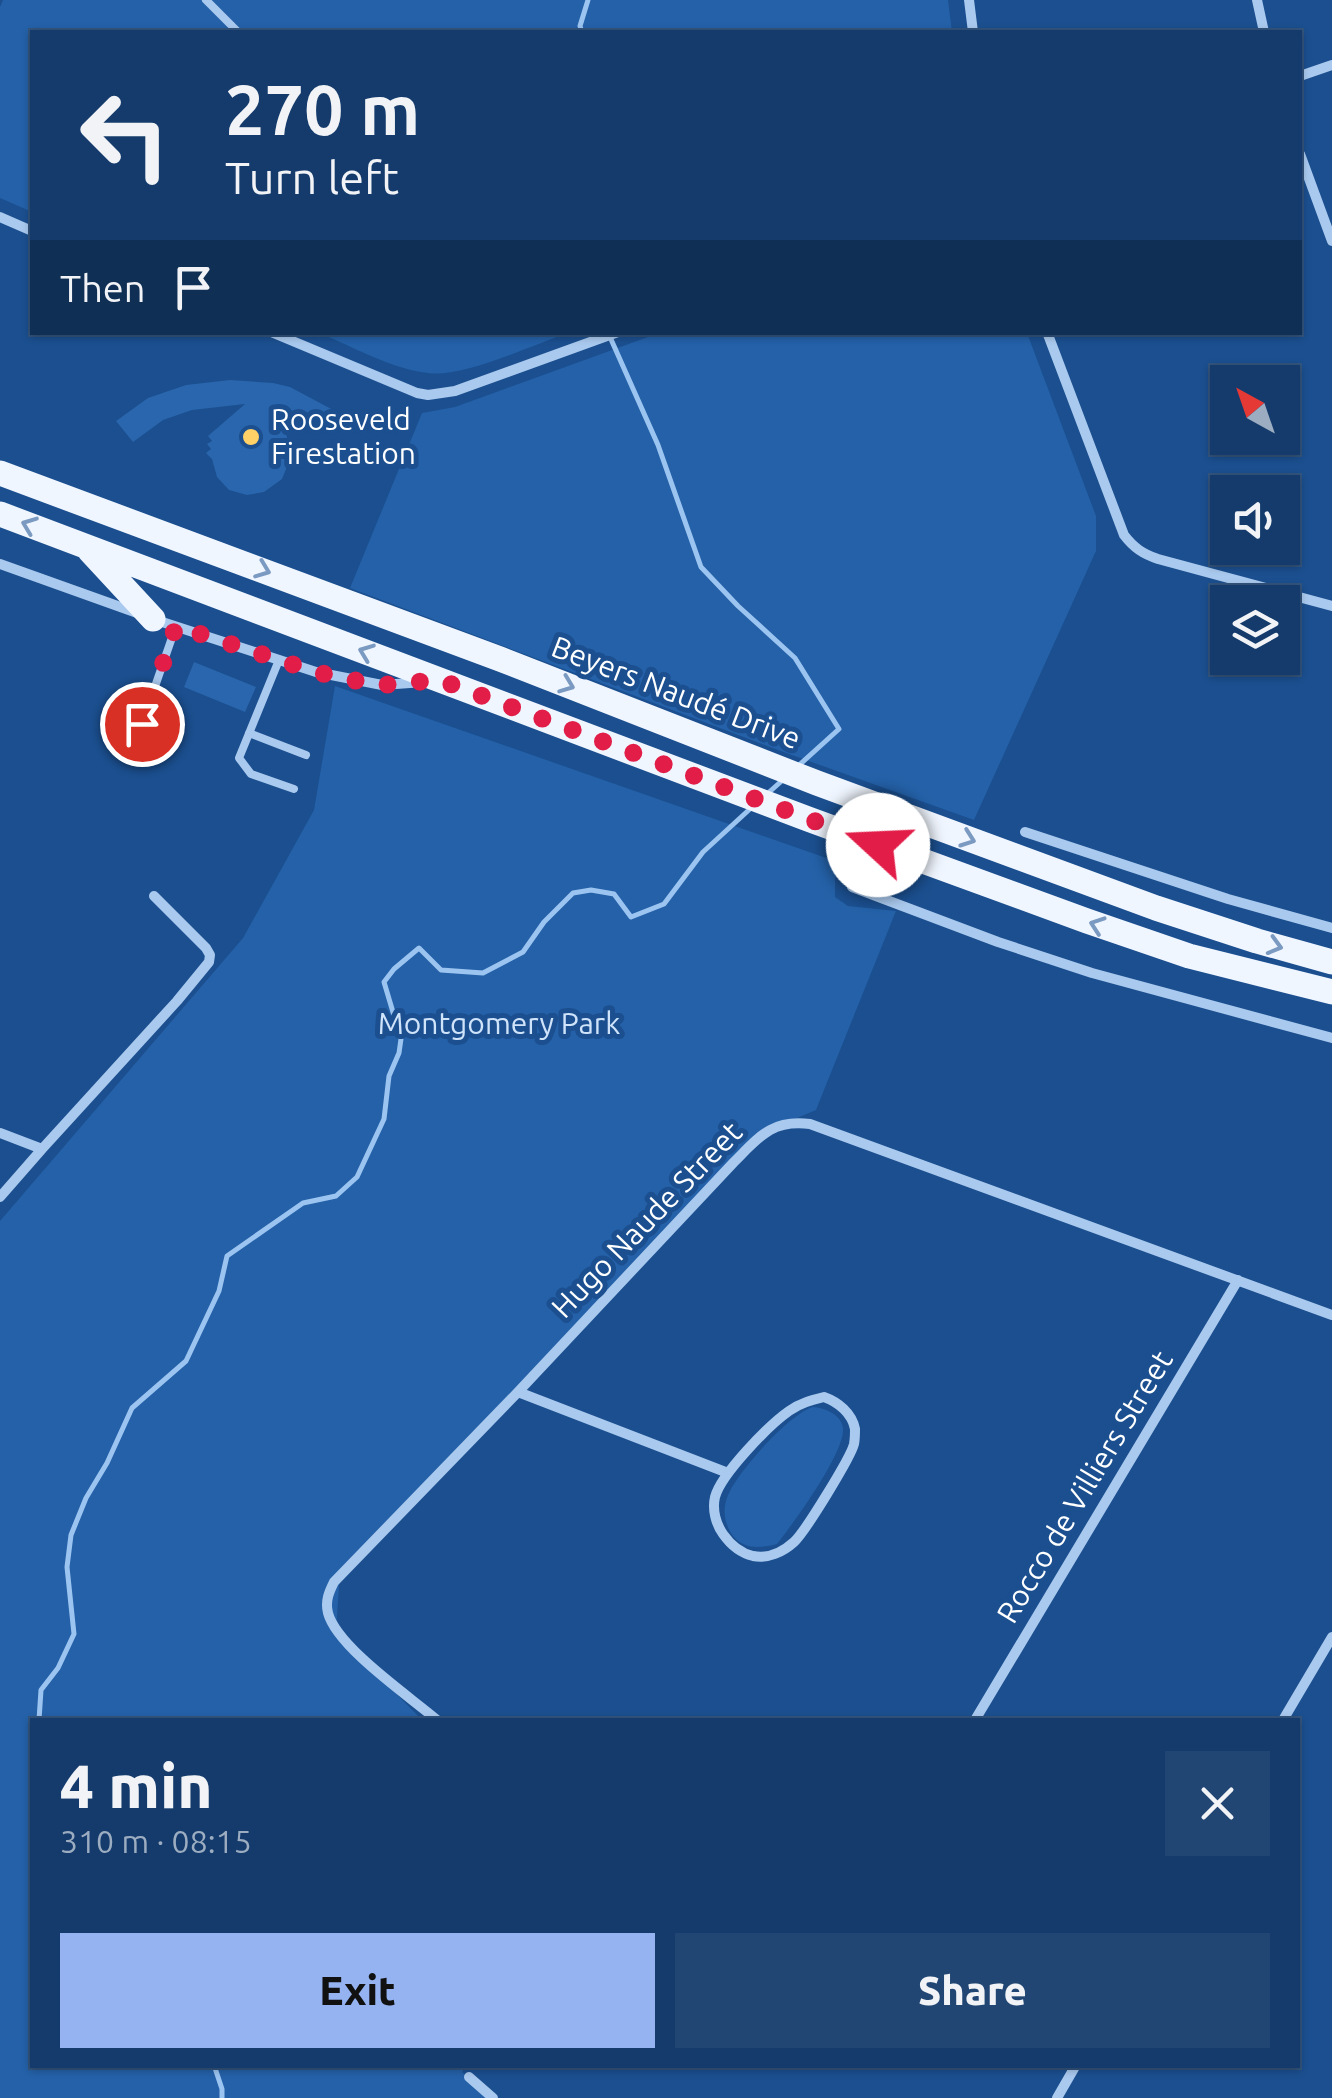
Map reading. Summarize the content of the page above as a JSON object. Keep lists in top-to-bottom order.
{
  "streets": {
    "main road": ["Beyers Naudé Drive"],
    "street": ["Hugo Naude Street", "Rocco de Villiers Street"]
  },
  "crossings": [
    ["Hugo Naude Street", "Rocco de Villiers Street"]
  ],
  "parks": ["Montgomery Park"],
  "places": ["Rooseveld Firestation"],
  "north": "top left",
  "page": {
    "turn": ["270 m", "Turn left"],
    "then": "Then",
    "heading": ["4 min", "310 m · 08:15"],
    "buttons": ["Exit", "Share"]
  }
}
